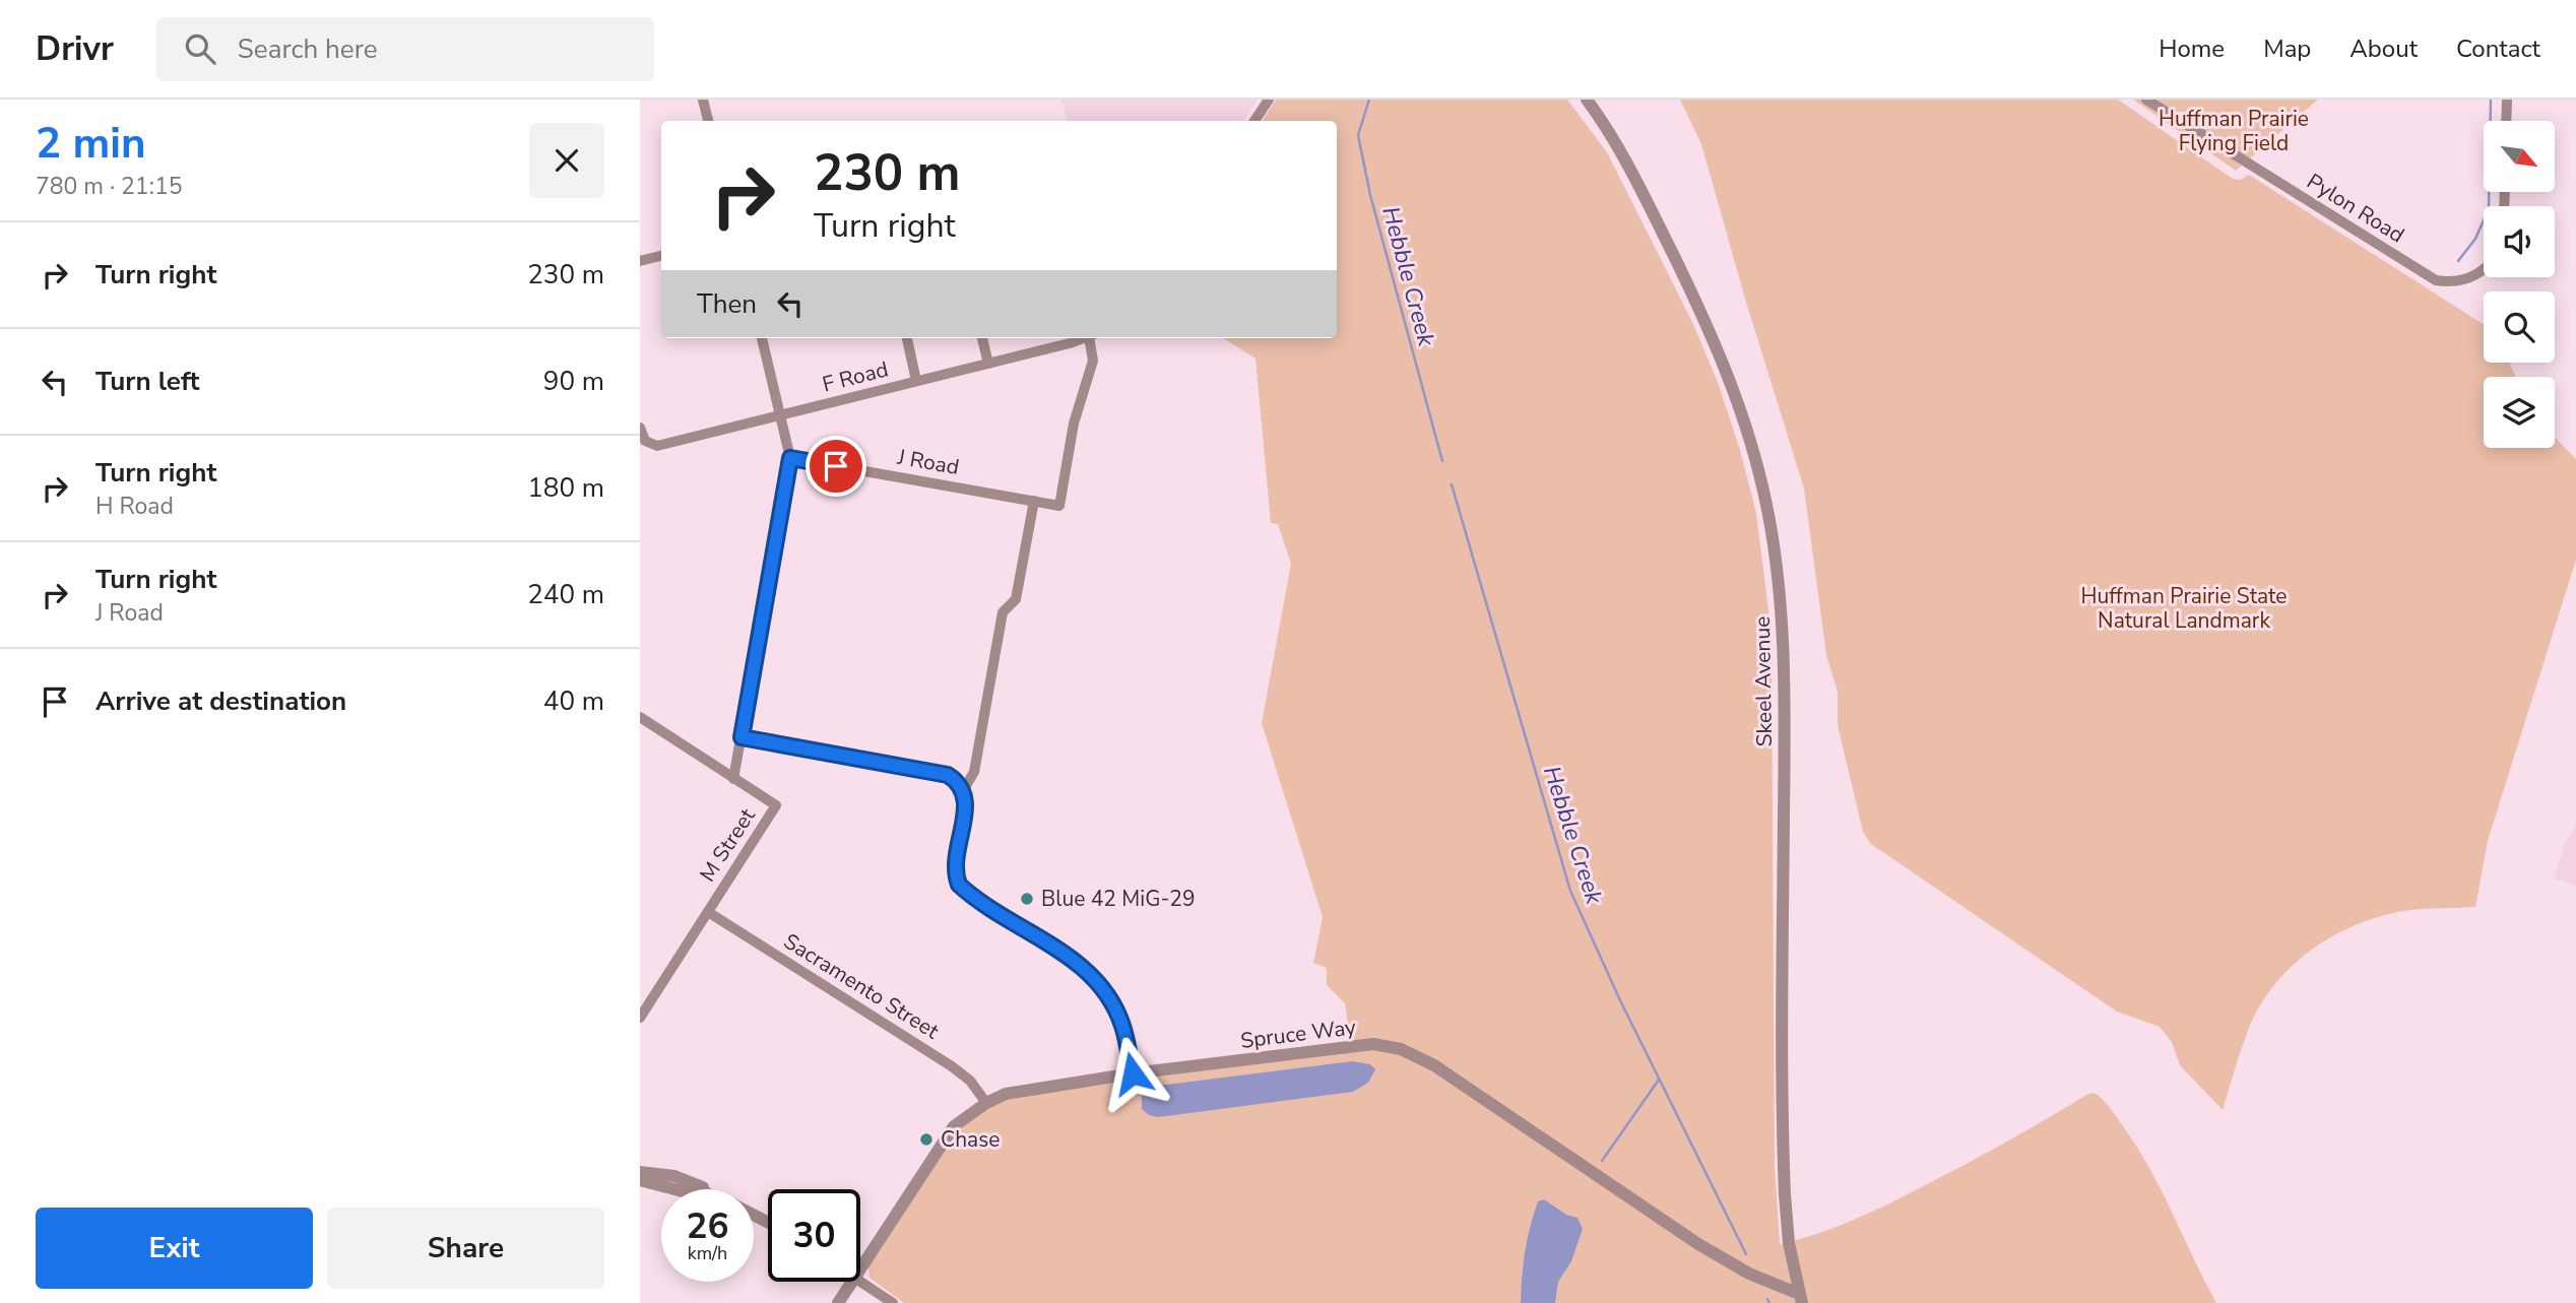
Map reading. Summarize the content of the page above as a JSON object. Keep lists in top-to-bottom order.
{
  "streets": {
    "street": [
      "Pylon Road",
      "F Road",
      "J Road",
      "Skeel Avenue",
      "M Street",
      "Sacramento Street",
      "Spruce Way"
    ]
  },
  "crossings": [
    ["Skeel Avenue", "Spruce Way"],
    ["M Street", "Sacramento Street"],
    ["Sacramento Street", "Spruce Way"]
  ],
  "water": ["Hebble Creek"],
  "parks": ["Huffman Prairie Flying Field", "Huffman Prairie State Natural Landmark"],
  "places": ["Blue 42 MiG-29", "Chase"],
  "north": "bottom right",
  "page": {
    "header": "Drivr",
    "search": "Search here",
    "nav": [
      "Home",
      "Map",
      "About",
      "Contact"
    ],
    "heading": ["2 min", "780 m · 21:15"],
    "turn": ["230 m", "Turn right"],
    "list": [
      {
        "name": "Turn right",
        "value": "230 m"
      },
      {
        "name": "Turn left",
        "value": "90 m"
      },
      {
        "name": "Turn right",
        "note": "H Road",
        "value": "180 m"
      },
      {
        "name": "Turn right",
        "note": "J Road",
        "value": "240 m"
      },
      {
        "name": "Arrive at destination",
        "value": "40 m"
      }
    ],
    "then": "Then",
    "speed": "26 km/h",
    "limit": "30",
    "buttons": ["Exit", "Share"]
  }
}
